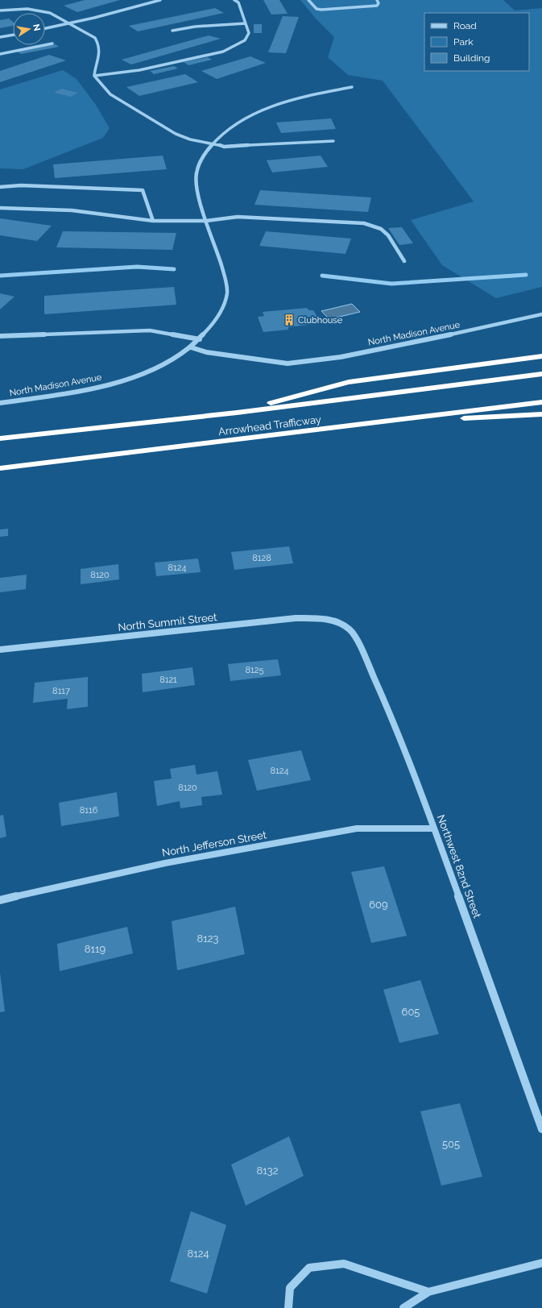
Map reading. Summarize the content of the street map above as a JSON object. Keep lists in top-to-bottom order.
{
  "streets": {
    "highway": ["Arrowhead Trafficway"],
    "street": [
      "North Madison Avenue",
      "North Summit Street",
      "North Jefferson Street",
      "Northwest 82nd Street"
    ]
  },
  "crossings": [
    ["North Summit Street", "Northwest 82nd Street"],
    ["North Jefferson Street", "Northwest 82nd Street"]
  ],
  "places": {
    "building": ["Clubhouse"]
  },
  "house_numbers": [
    "8128",
    "8124",
    "8120",
    "8125",
    "8121",
    "8117",
    "8124",
    "8120",
    "8116",
    "609",
    "8123",
    "8119",
    "605",
    "505",
    "8132",
    "8124"
  ],
  "legend": ["Road", "Park", "Building"],
  "north": "right"
}
